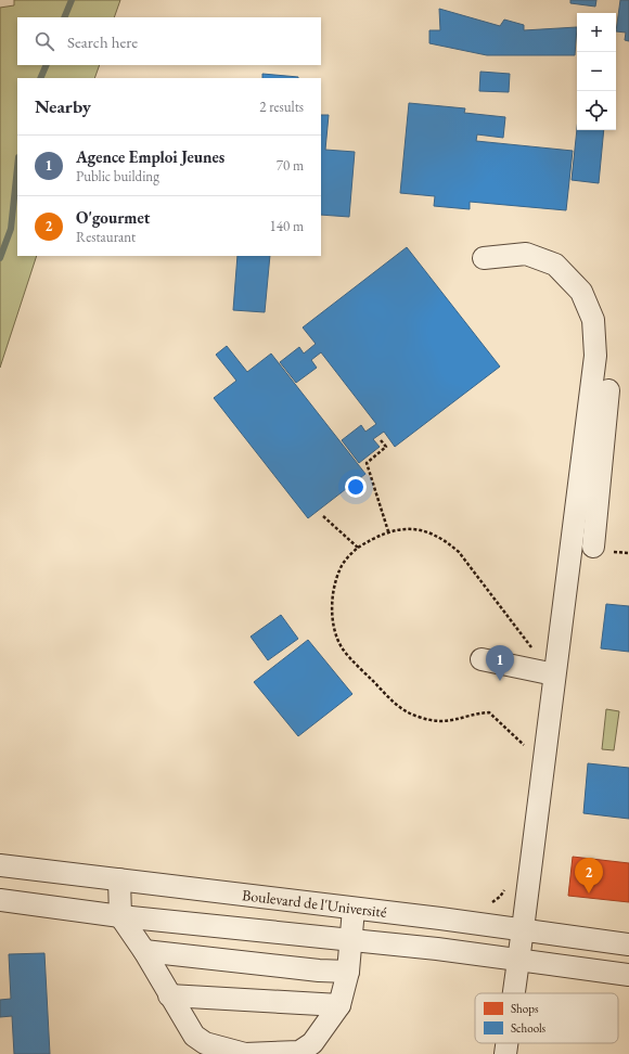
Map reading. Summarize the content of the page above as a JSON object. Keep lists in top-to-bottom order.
{
  "streets": {
    "street": ["Boulevard de l'Université"]
  },
  "legend": ["Shops", "Schools"],
  "page": {
    "map_buttons": ["+", "−"],
    "search": "Search here",
    "heading": ["Nearby", "2 results"],
    "list": [
      {
        "mark": "1",
        "name": "Agence Emploi Jeunes",
        "note": "Public building",
        "value": "70 m"
      },
      {
        "mark": "2",
        "name": "O'gourmet",
        "note": "Restaurant",
        "value": "140 m"
      }
    ],
    "pins": ["1", "2"]
  }
}
